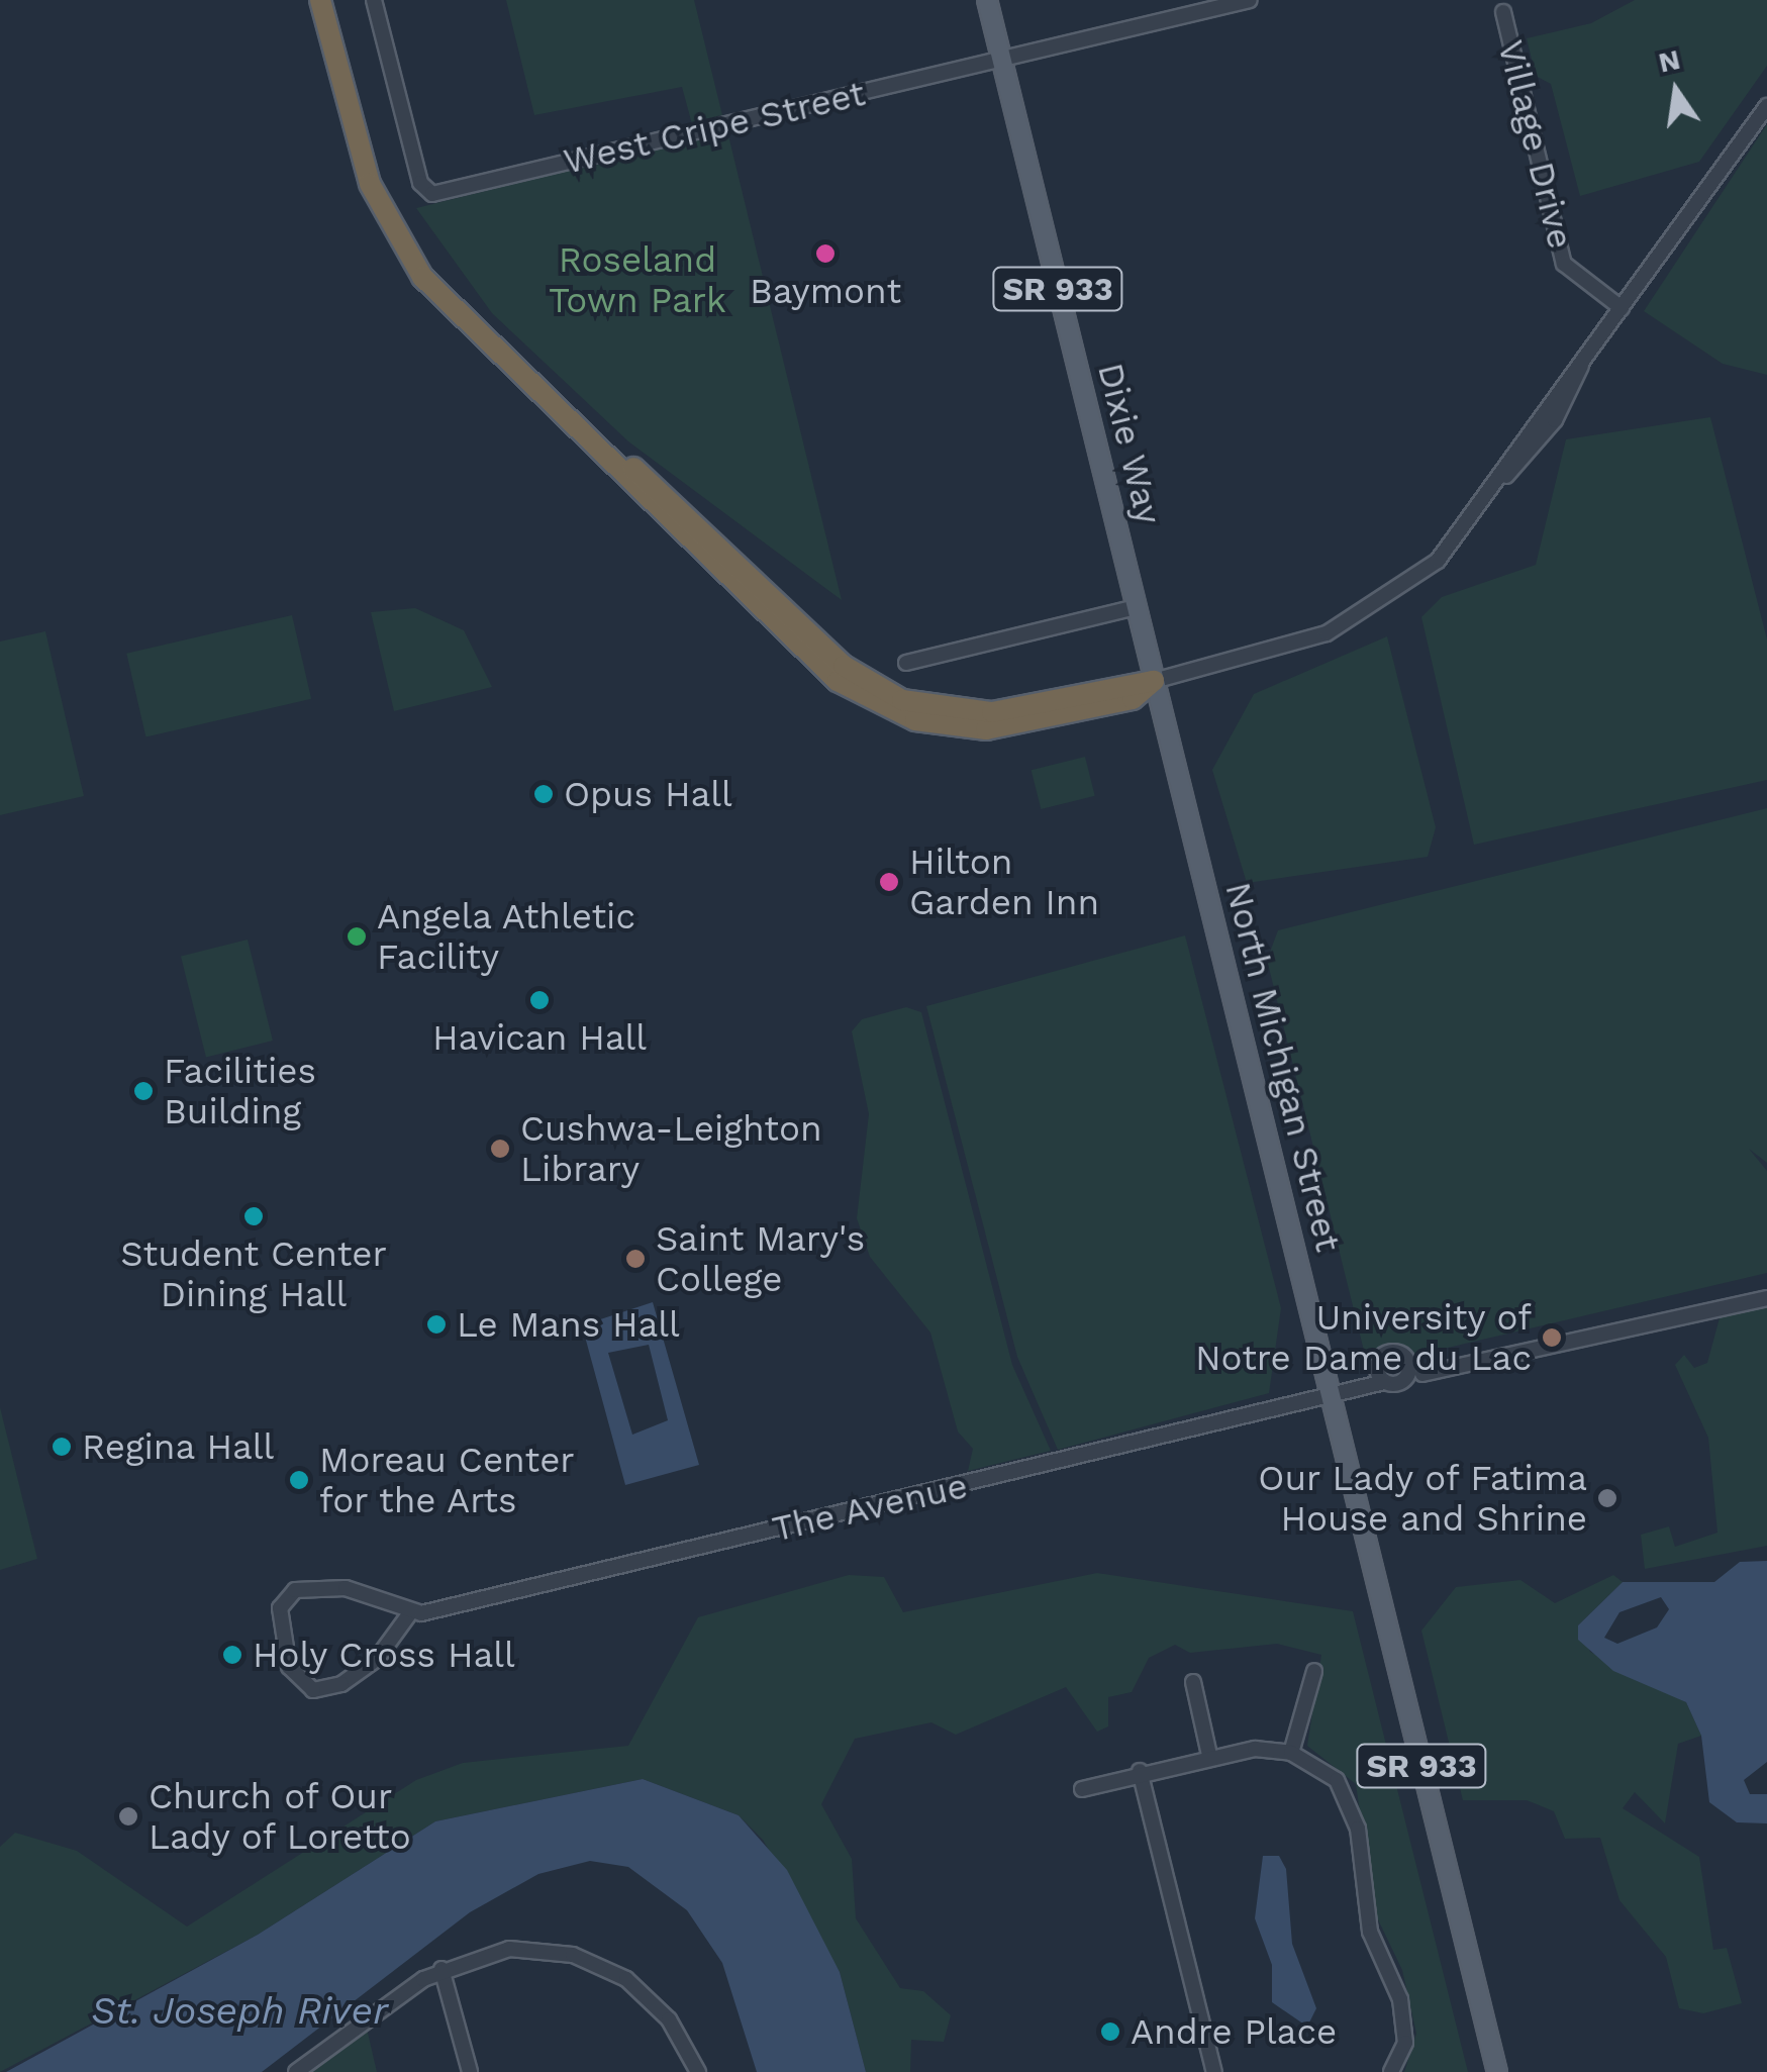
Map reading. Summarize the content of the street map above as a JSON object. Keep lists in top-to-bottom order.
{
  "streets": {
    "main road": ["SR 933", "Dixie Way", "North Michigan Street"],
    "street": ["West Cripe Street", "Village Drive", "The Avenue"]
  },
  "crossings": [
    ["West Cripe Street", "Dixie Way"],
    ["Dixie Way", "North Michigan Street"],
    ["North Michigan Street", "The Avenue"]
  ],
  "water": ["St. Joseph River"],
  "parks": ["Roseland Town Park"],
  "places": [
    "Baymont",
    "Opus Hall",
    "Hilton Garden Inn",
    "Angela Athletic Facility",
    "Havican Hall",
    "Facilities Building",
    "Cushwa-Leighton Library",
    "Student Center Dining Hall",
    "Saint Mary's College",
    "Le Mans Hall",
    "University of Notre Dame du Lac",
    "Regina Hall",
    "Moreau Center for the Arts",
    "Our Lady of Fatima House and Shrine",
    "Holy Cross Hall",
    "Church of Our Lady of Loretto",
    "Andre Place"
  ],
  "north": "top"
}
